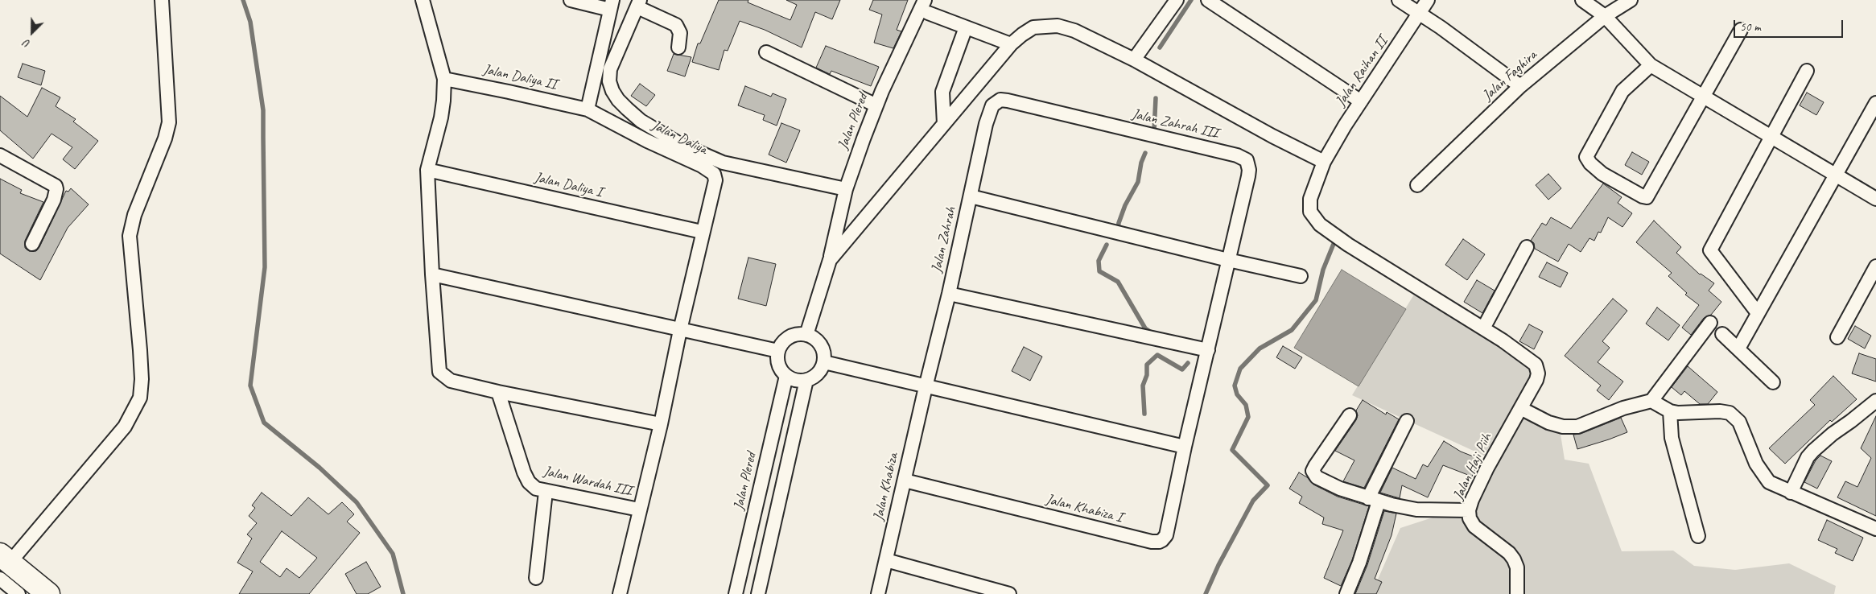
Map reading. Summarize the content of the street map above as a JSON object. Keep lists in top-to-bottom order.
{
  "streets": {
    "street": [
      "Jalan Raihan II",
      "Jalan Faghira",
      "Jalan Daliya II",
      "Jalan Plered",
      "Jalan Zahrah III",
      "Jalan Daliya",
      "Jalan Daliya I",
      "Jalan Zahrah",
      "Jalan Haji Piih",
      "Jalan Wardah III",
      "Jalan Khabiza",
      "Jalan Khabiza I"
    ]
  },
  "crossings": [
    ["Jalan Raihan II", "Jalan Haji Piih"],
    ["Jalan Daliya II", "Jalan Daliya"],
    ["Jalan Zahrah III", "Jalan Zahrah"],
    ["Jalan Daliya", "Jalan Daliya I"],
    ["Jalan Daliya", "Jalan Wardah III"],
    ["Jalan Zahrah", "Jalan Khabiza"],
    ["Jalan Khabiza", "Jalan Khabiza I"]
  ],
  "scale_bar": "50 m",
  "north": "bottom left"
}
